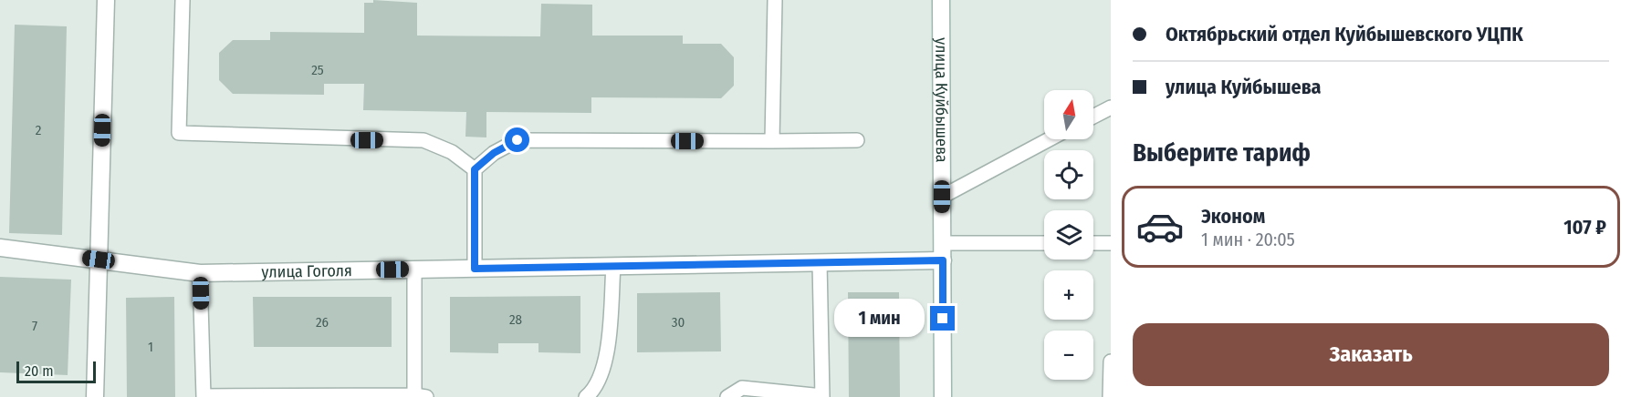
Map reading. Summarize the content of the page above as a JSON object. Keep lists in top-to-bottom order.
{
  "streets": {
    "street": ["улица Куйбышева", "улица Гоголя"]
  },
  "crossings": [
    ["улица Куйбышева", "улица Гоголя"]
  ],
  "house_numbers": [
    "25",
    "2",
    "28",
    "26",
    "30",
    "7",
    "1"
  ],
  "scale_bar": "20 m",
  "north": "top",
  "page": {
    "banner": ["Октябрьский отдел Куйбышевского УЦПК", "улица Куйбышева"],
    "map_buttons": ["+", "−"],
    "heading": "Выберите тариф",
    "list": [
      {
        "name": "Эконом",
        "note": "1 мин · 20:05",
        "value": "107 ₽"
      }
    ],
    "bubble": "1 мин",
    "buttons": "Заказать",
    "scale": "20 m"
  }
}
